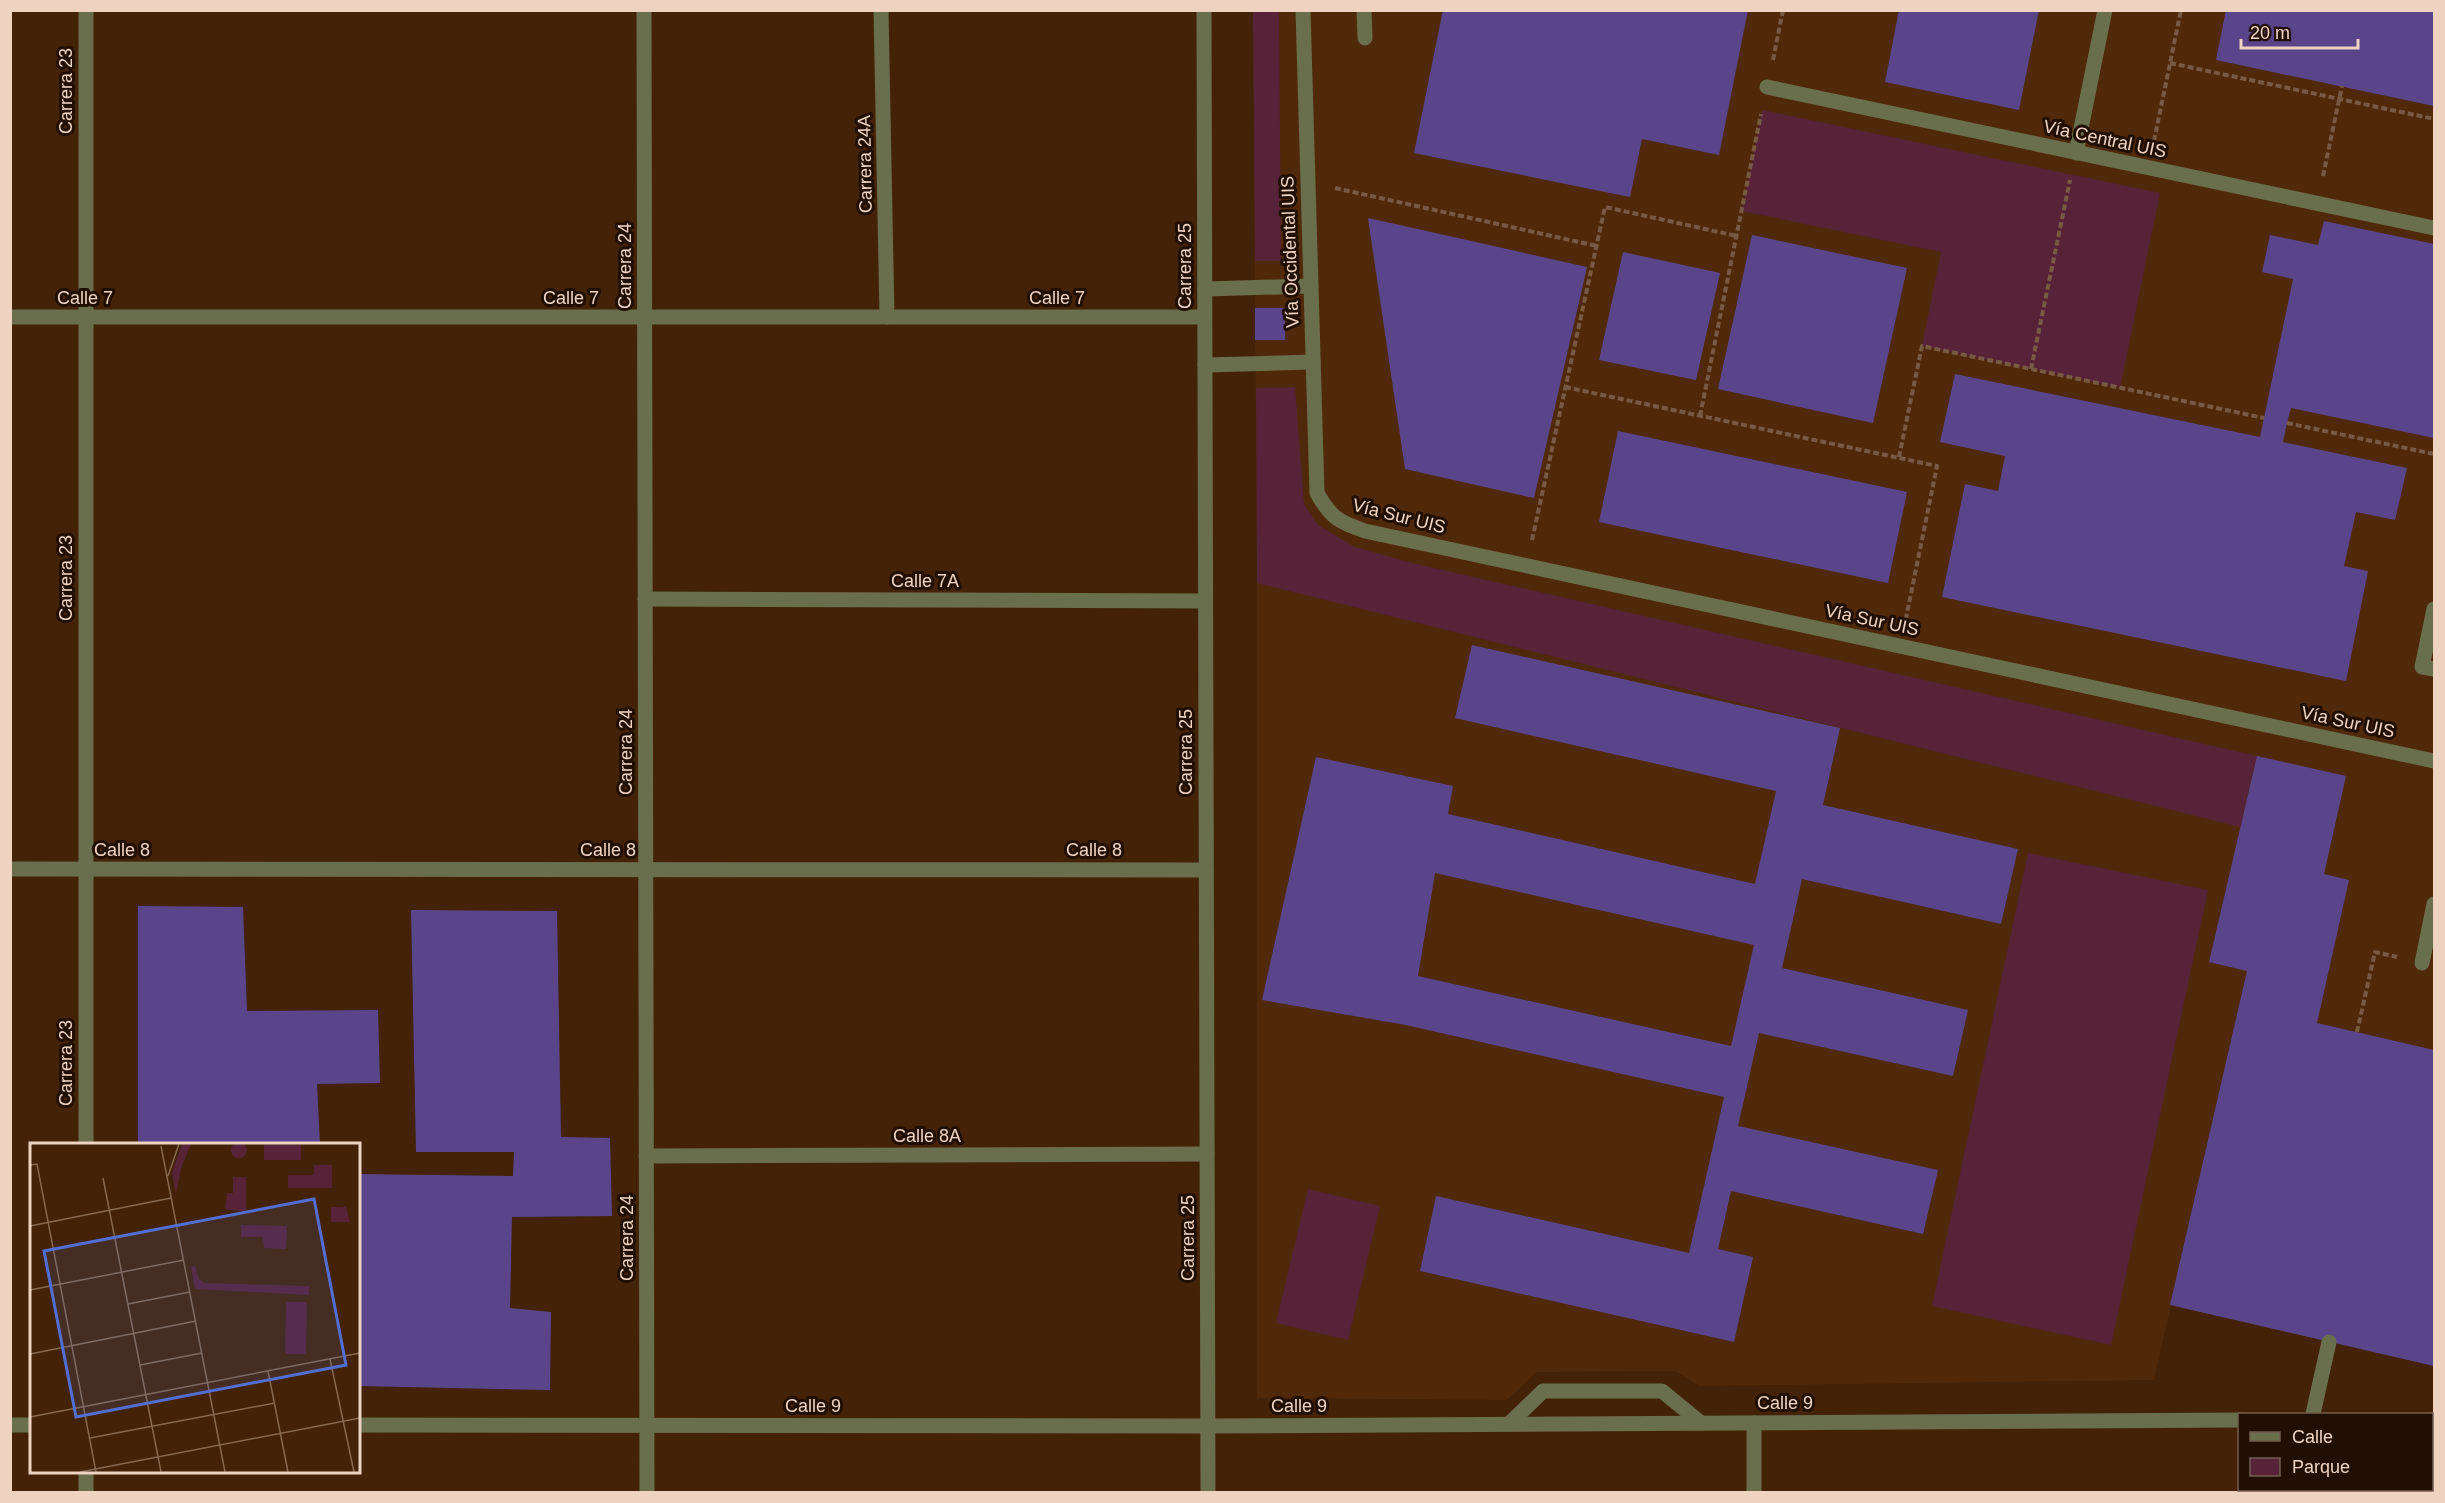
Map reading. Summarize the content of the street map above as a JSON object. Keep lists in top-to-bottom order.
{
  "streets": {
    "street": [
      "Carrera 23",
      "Vía Central UIS",
      "Carrera 24A",
      "Vía Occidental UIS",
      "Carrera 24",
      "Carrera 25",
      "Calle 7",
      "Vía Sur UIS",
      "Calle 7A",
      "Calle 8",
      "Calle 8A",
      "Calle 9"
    ]
  },
  "crossings": [
    ["Carrera 23", "Calle 7"],
    ["Carrera 23", "Calle 8"],
    ["Carrera 24A", "Calle 7"],
    ["Vía Occidental UIS", "Vía Sur UIS"],
    ["Carrera 24", "Calle 7"],
    ["Carrera 24", "Calle 7A"],
    ["Carrera 24", "Calle 8"],
    ["Carrera 24", "Calle 8A"],
    ["Carrera 24", "Calle 9"],
    ["Carrera 25", "Calle 7"],
    ["Carrera 25", "Calle 7A"],
    ["Carrera 25", "Calle 8"],
    ["Carrera 25", "Calle 8A"],
    ["Carrera 25", "Calle 9"]
  ],
  "legend": ["Calle", "Parque"],
  "scale_bar": "20 m"
}
